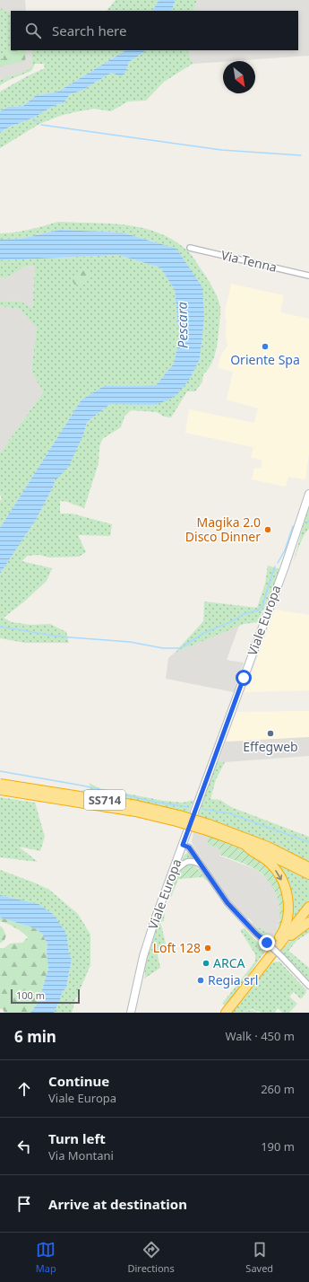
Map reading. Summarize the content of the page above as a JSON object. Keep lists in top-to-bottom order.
{
  "streets": {
    "highway": ["SS714"],
    "main road": ["Viale Europa"],
    "street": ["Via Tenna"]
  },
  "water": ["Pescara"],
  "places": [
    "Oriente Spa",
    "Magika 2.0 Disco Dinner",
    "Effegweb",
    "Loft 128",
    "ARCA",
    "Regia srl"
  ],
  "scale_bar": "100 m",
  "north": "bottom right",
  "page": {
    "search": "Search here",
    "scale": "100 m",
    "heading": ["6 min", "Walk · 450 m"],
    "list": [
      ["Continue", "Viale Europa", "260 m"],
      ["Turn left", "Via Montani", "190 m"],
      "Arrive at destination"
    ],
    "nav": ["Map", "Directions", "Saved"]
  }
}
